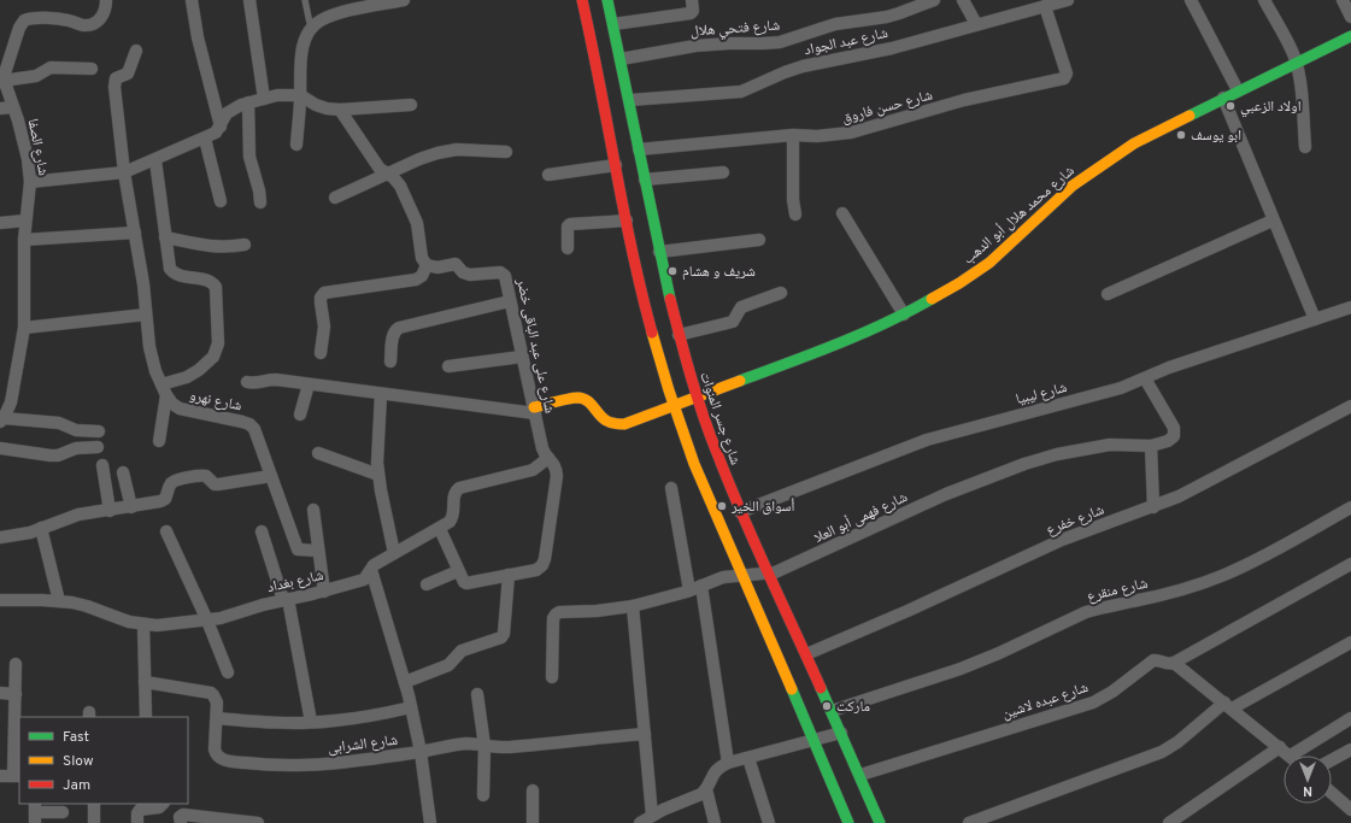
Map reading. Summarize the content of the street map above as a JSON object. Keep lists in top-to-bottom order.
{
  "streets": {
    "street": [
      "شارع فتحي هلال",
      "شارع عبد الجواد",
      "شارع حسن فاروق",
      "شارع الصفا",
      "شارع محمد هلال أبو الدهب",
      "شارع على عبد الباقى خضر",
      "شارع ليبيا",
      "شارع نهرو",
      "شارع جسر المنوات",
      "شارع فهمى أبو العلا",
      "شارع خفرع",
      "شارع بغداد",
      "شارع منقرع",
      "شارع عبده لاشين",
      "شارع الشرابى"
    ]
  },
  "crossings": [
    ["شارع فتحي هلال", "شارع جسر المنوات"],
    ["شارع عبد الجواد", "شارع حسن فاروق"],
    ["شارع عبد الجواد", "شارع جسر المنوات"],
    ["شارع حسن فاروق", "شارع جسر المنوات"],
    ["شارع محمد هلال أبو الدهب", "شارع جسر المنوات"],
    ["شارع على عبد الباقى خضر", "شارع بغداد"],
    ["شارع ليبيا", "شارع جسر المنوات"],
    ["شارع ليبيا", "شارع فهمى أبو العلا"],
    ["شارع جسر المنوات", "شارع فهمى أبو العلا"],
    ["شارع جسر المنوات", "شارع خفرع"],
    ["شارع جسر المنوات", "شارع منقرع"],
    ["شارع جسر المنوات", "شارع عبده لاشين"]
  ],
  "places": [
    "اولاد الزعبي",
    "ابو يوسف",
    "شريف و هشام",
    "أسواق الخير",
    "ماركت"
  ],
  "legend": ["Fast", "Slow", "Jam"],
  "north": "bottom"
}
